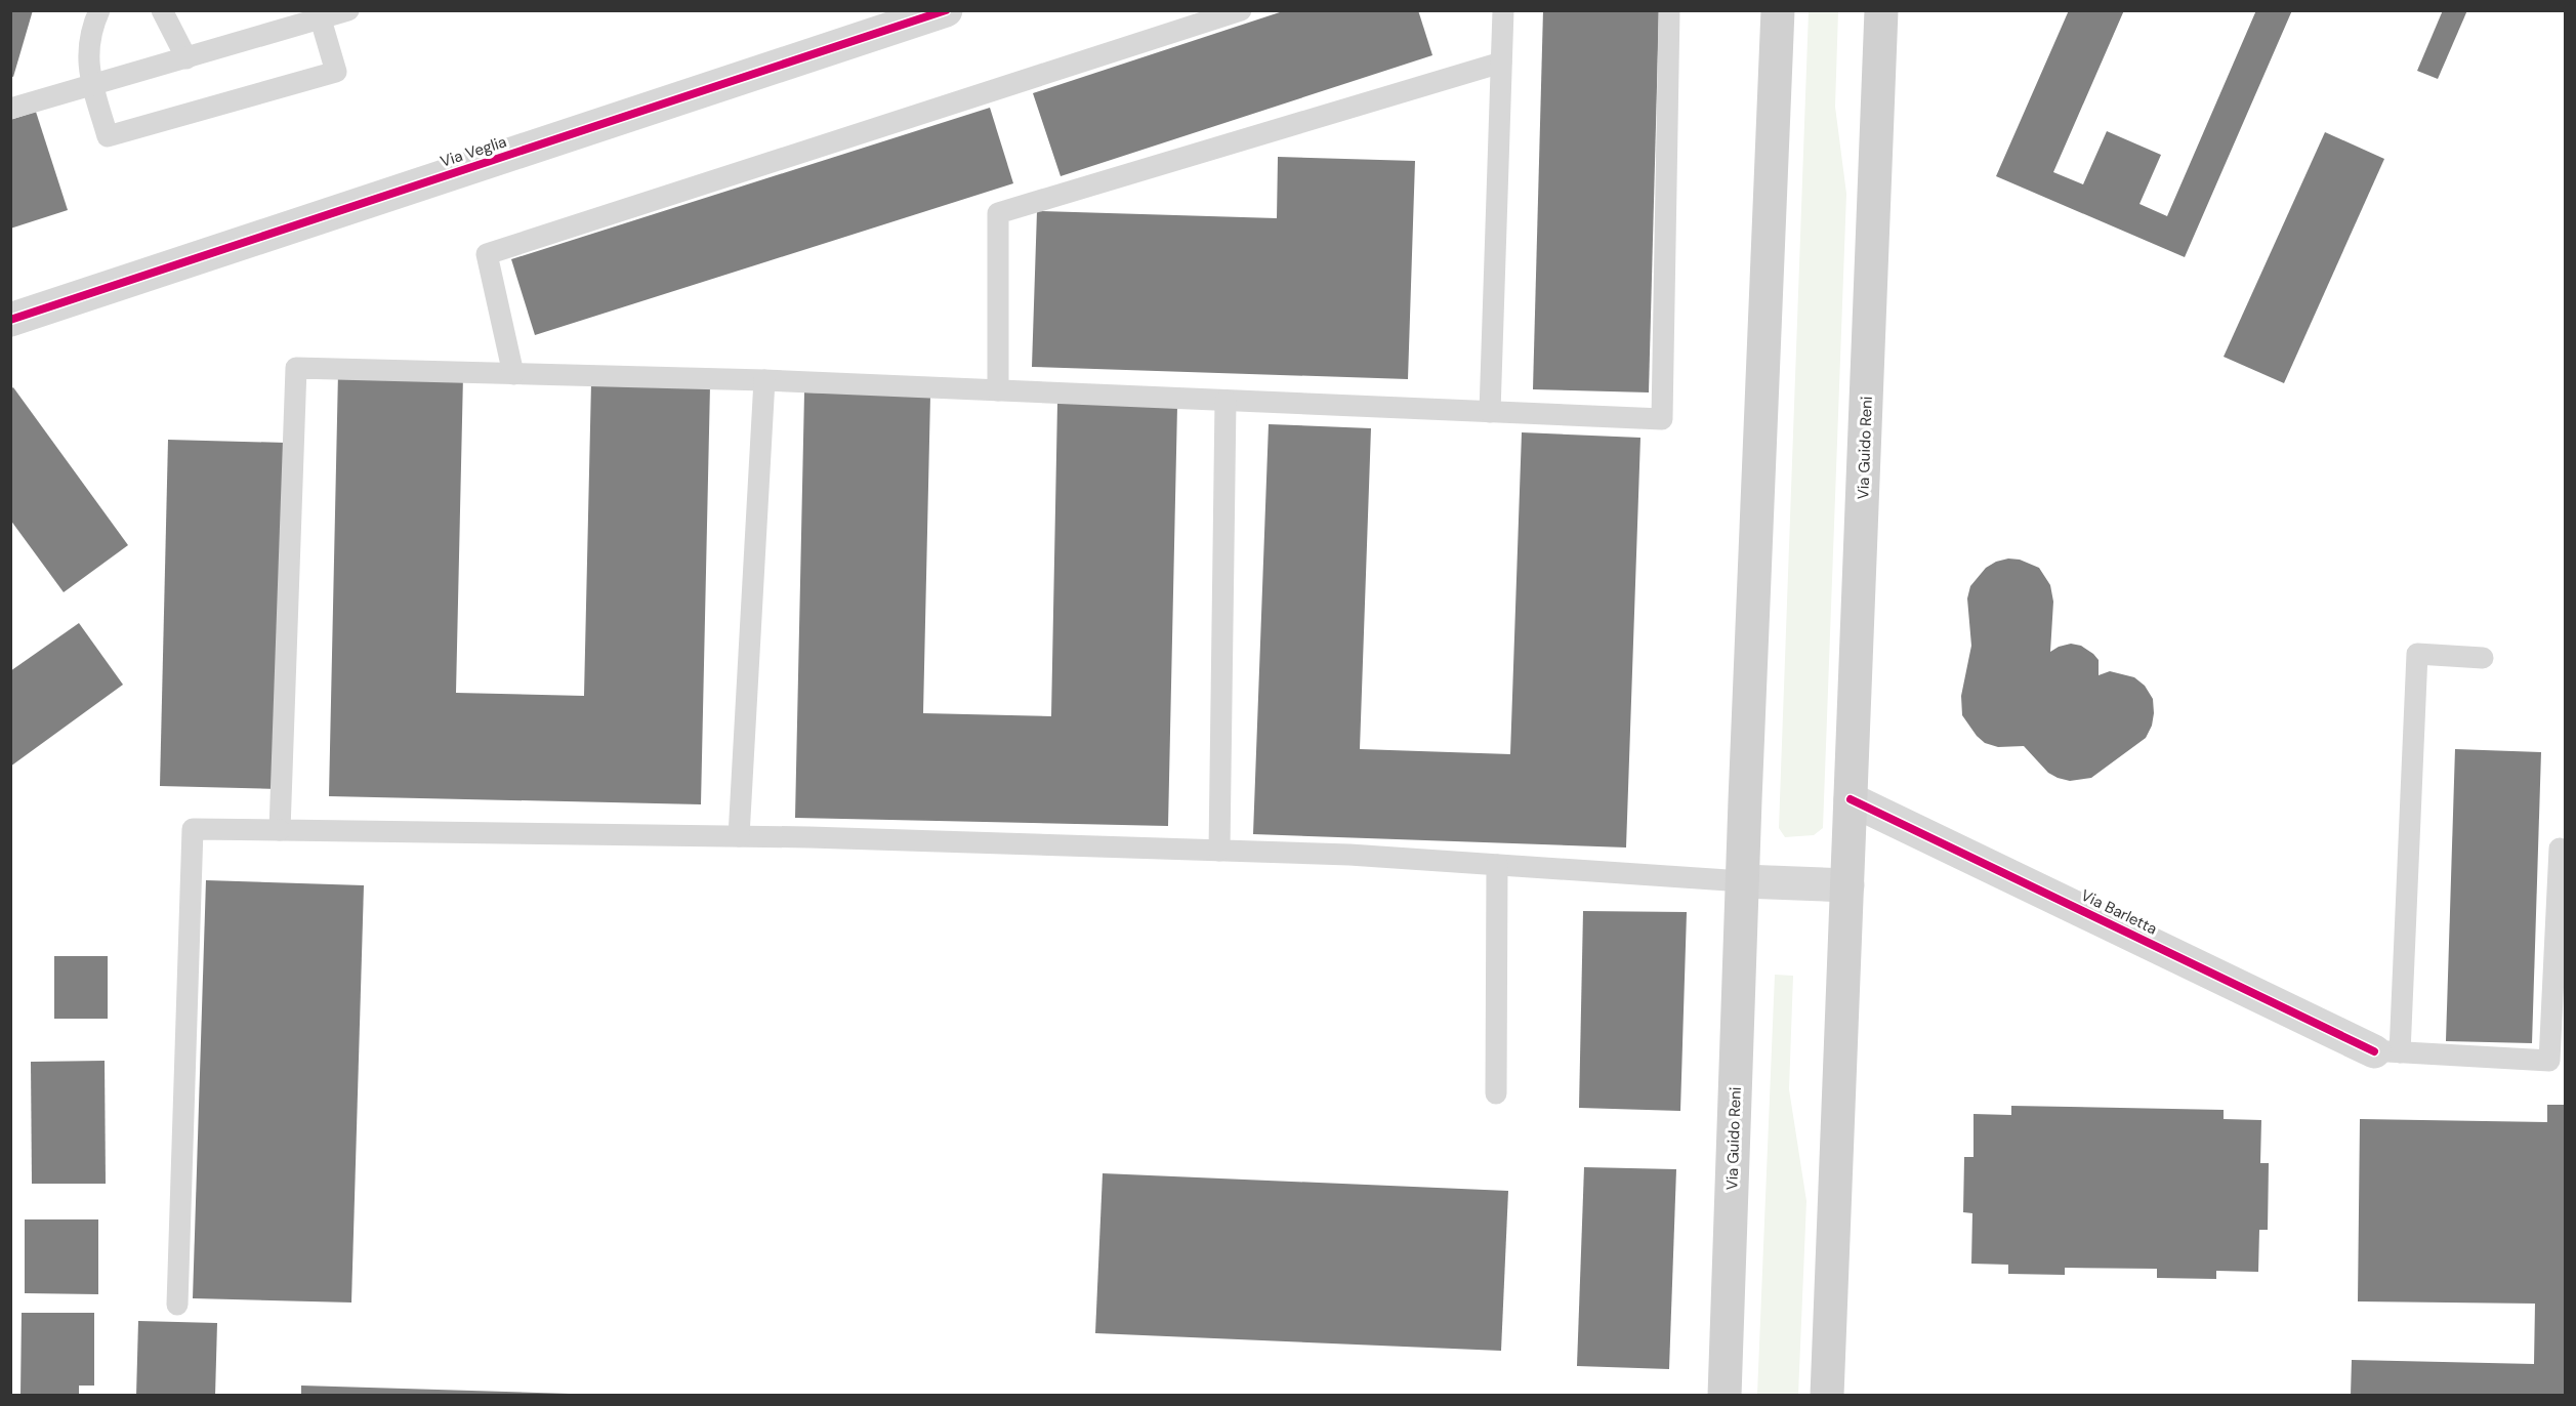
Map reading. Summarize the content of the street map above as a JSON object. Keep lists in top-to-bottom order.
{
  "streets": {
    "main road": ["Via Guido Reni"],
    "street": ["Via Veglia", "Via Barletta"]
  },
  "crossings": [
    ["Via Guido Reni", "Via Barletta"]
  ]
}
